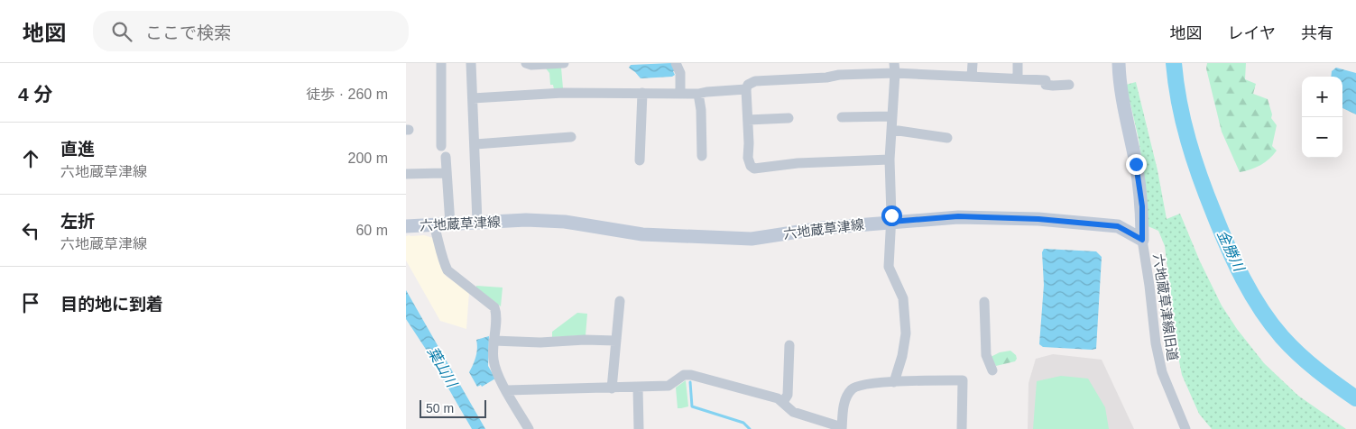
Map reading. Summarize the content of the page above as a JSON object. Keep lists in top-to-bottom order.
{
  "streets": {
    "main road": ["六地蔵草津線"],
    "street": ["六地蔵草津線旧道"]
  },
  "crossings": [
    ["六地蔵草津線", "六地蔵草津線旧道"]
  ],
  "water": ["金勝川", "葉山川"],
  "scale_bar": "50 m",
  "page": {
    "header": "地図",
    "search": "ここで検索",
    "nav": ["地図", "レイヤ", "共有"],
    "heading": ["4 分", "徒歩 · 260 m"],
    "map_buttons": ["+", "−"],
    "list": [
      ["直進", "六地蔵草津線", "200 m"],
      ["左折", "六地蔵草津線", "60 m"],
      "目的地に到着"
    ],
    "scale": "50 m"
  }
}
